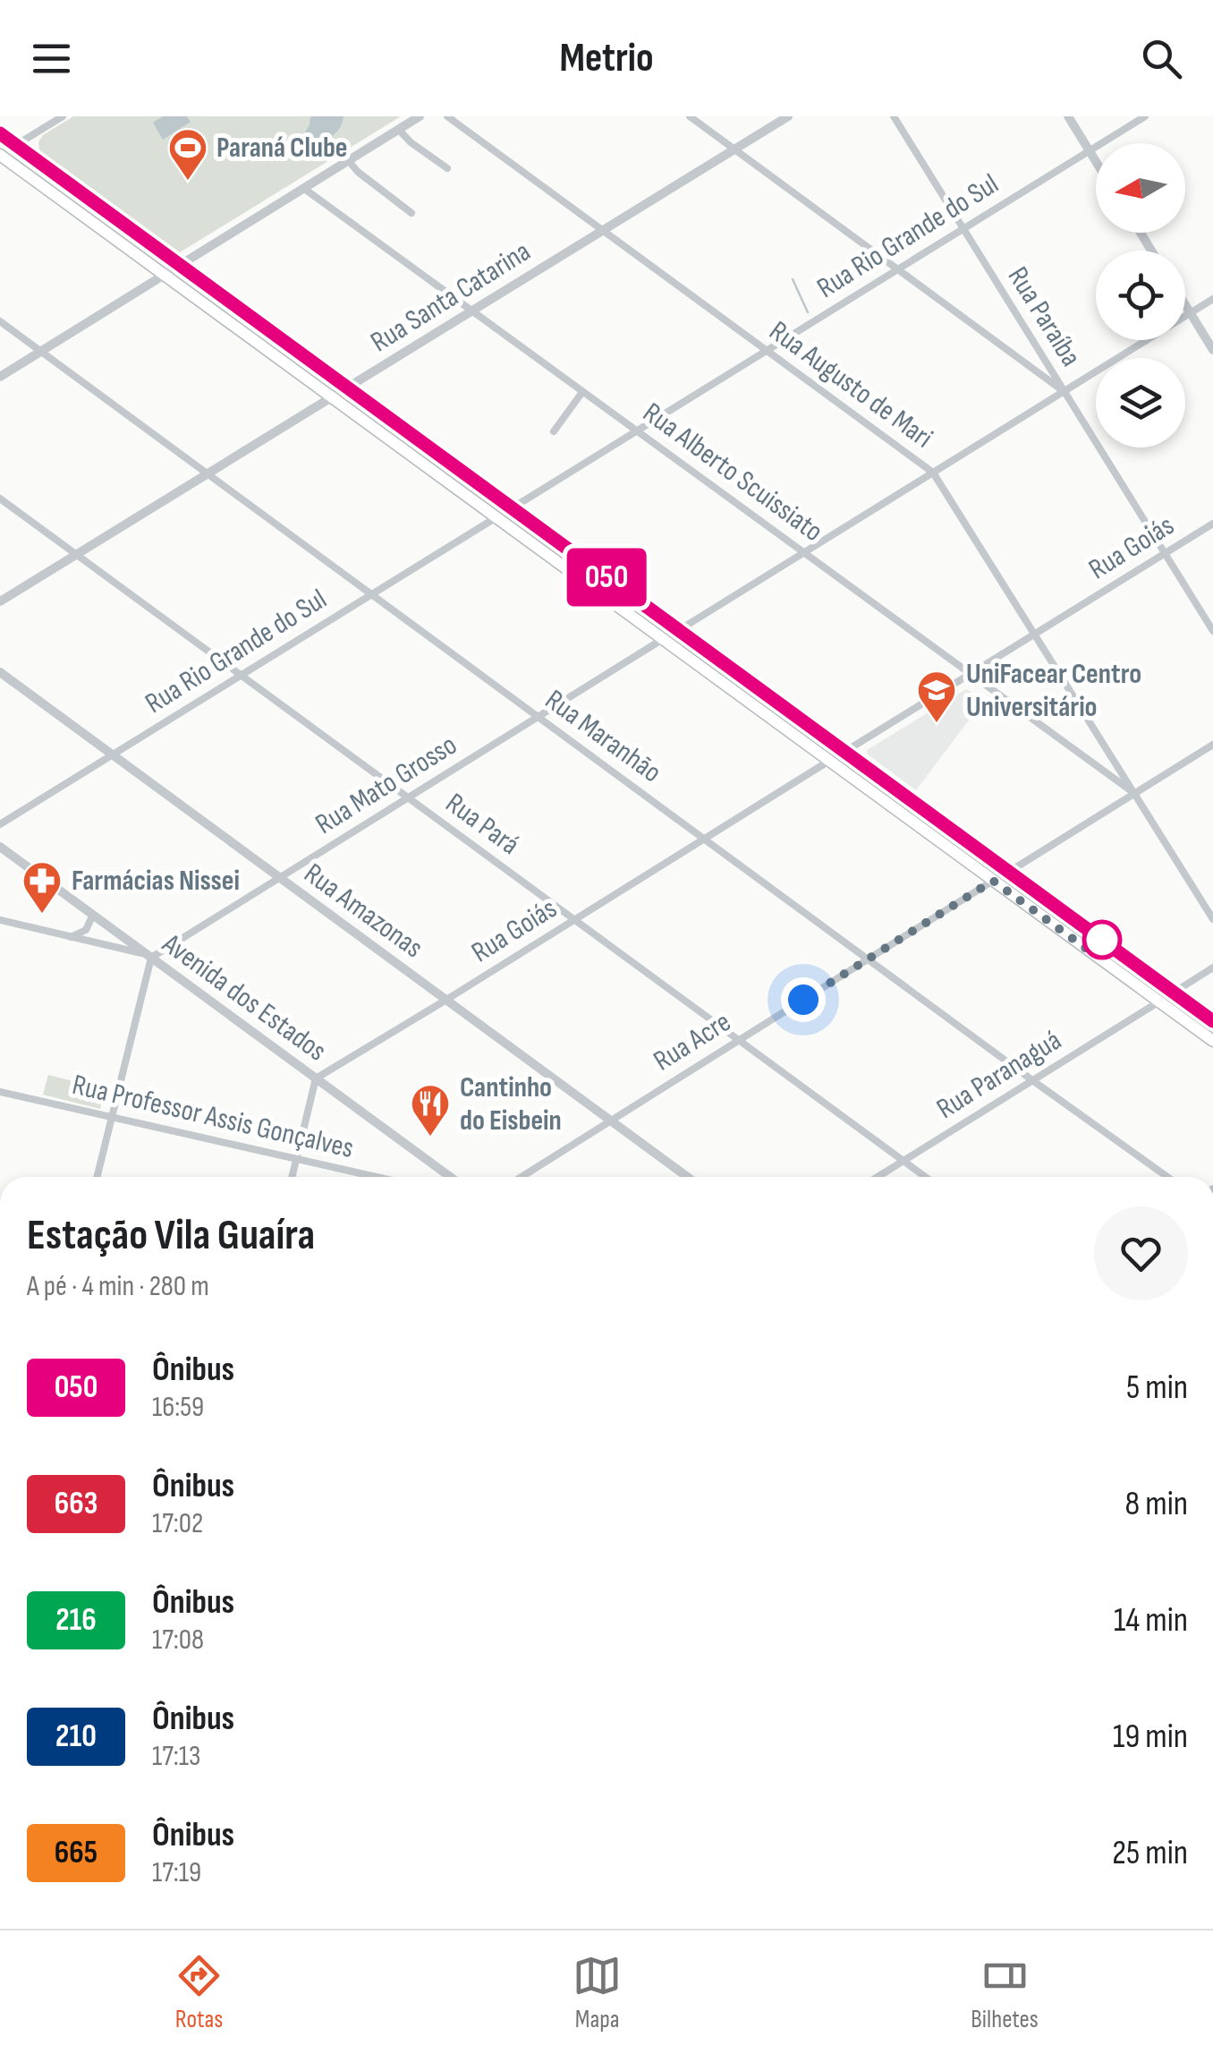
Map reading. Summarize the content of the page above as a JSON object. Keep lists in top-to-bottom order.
{
  "streets": {
    "street": [
      "Rua Rio Grande do Sul",
      "Rua Santa Catarina",
      "Rua Paraíba",
      "Rua Augusto de Mari",
      "Rua Alberto Scuissiato",
      "Rua Goiás",
      "Rua Maranhão",
      "Rua Mato Grosso",
      "Rua Pará",
      "Rua Amazonas",
      "Avenida dos Estados",
      "Rua Acre",
      "Rua Paranaguá",
      "Rua Professor Assis Gonçalves"
    ]
  },
  "crossings": [
    ["Rua Rio Grande do Sul", "Rua Paraíba"],
    ["Rua Rio Grande do Sul", "Rua Augusto de Mari"],
    ["Rua Rio Grande do Sul", "Rua Alberto Scuissiato"],
    ["Rua Rio Grande do Sul", "Rua Maranhão"],
    ["Rua Rio Grande do Sul", "Rua Pará"],
    ["Rua Rio Grande do Sul", "Rua Amazonas"],
    ["Rua Santa Catarina", "Rua Augusto de Mari"],
    ["Rua Santa Catarina", "Rua Alberto Scuissiato"],
    ["Rua Santa Catarina", "Rua Maranhão"],
    ["Rua Santa Catarina", "Rua Pará"],
    ["Rua Paraíba", "Rua Goiás"],
    ["Rua Augusto de Mari", "Rua Alberto Scuissiato"],
    ["Rua Augusto de Mari", "Rua Goiás"],
    ["Rua Alberto Scuissiato", "Rua Goiás"],
    ["Rua Goiás", "Rua Maranhão"],
    ["Rua Goiás", "Rua Pará"],
    ["Rua Goiás", "Rua Amazonas"],
    ["Rua Goiás", "Avenida dos Estados"],
    ["Rua Maranhão", "Rua Mato Grosso"],
    ["Rua Maranhão", "Rua Acre"],
    ["Rua Maranhão", "Rua Paranaguá"],
    ["Rua Mato Grosso", "Rua Pará"],
    ["Rua Mato Grosso", "Rua Amazonas"],
    ["Rua Mato Grosso", "Avenida dos Estados"],
    ["Rua Pará", "Rua Acre"],
    ["Rua Pará", "Rua Paranaguá"],
    ["Rua Amazonas", "Rua Acre"]
  ],
  "places": {
    "sports": ["Paraná Clube"],
    "school or university": ["UniFacear Centro Universitário"],
    "pharmacy": ["Farmácias Nissei"],
    "restaurant": ["Cantinho do Eisbein"]
  },
  "lines": ["bus line 050"],
  "north": "left",
  "page": {
    "header": "Metrio",
    "on_map": "050",
    "heading": ["Estação Vila Guaíra", "A pé · 4 min · 280 m"],
    "list": [
      {
        "mark": "050",
        "name": "Ônibus",
        "note": "16:59",
        "value": "5 min"
      },
      {
        "mark": "663",
        "name": "Ônibus",
        "note": "17:02",
        "value": "8 min"
      },
      {
        "mark": "216",
        "name": "Ônibus",
        "note": "17:08",
        "value": "14 min"
      },
      {
        "mark": "210",
        "name": "Ônibus",
        "note": "17:13",
        "value": "19 min"
      },
      {
        "mark": "665",
        "name": "Ônibus",
        "note": "17:19",
        "value": "25 min"
      }
    ],
    "tabs": ["Rotas", "Mapa", "Bilhetes"]
  }
}
